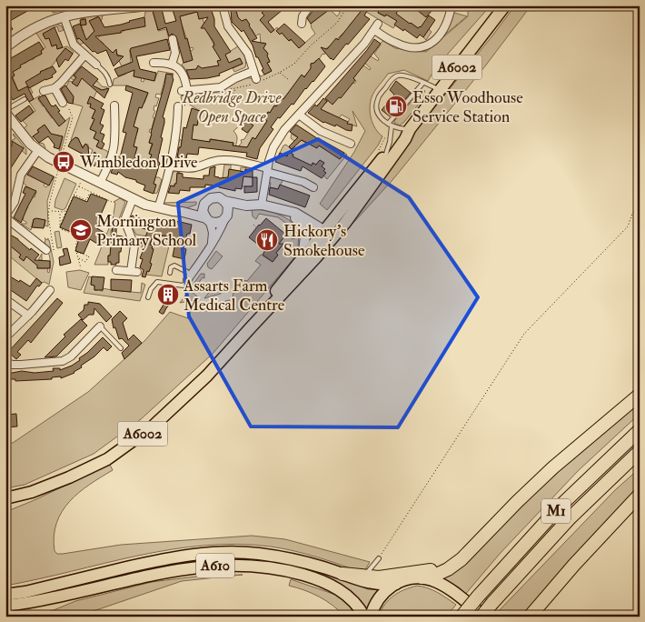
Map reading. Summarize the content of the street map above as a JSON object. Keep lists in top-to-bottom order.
{
  "streets": {
    "highway": ["M1"],
    "main road": ["A6002", "A610"]
  },
  "parks": ["Redbridge Drive Open Space"],
  "places": {
    "fuel station": ["Esso Woodhouse Service Station"],
    "bus stop": ["Wimbledon Drive"],
    "school or university": ["Mornington Primary School"],
    "restaurant": ["Hickory's Smokehouse"],
    "building": ["Assarts Farm Medical Centre"]
  }
}
